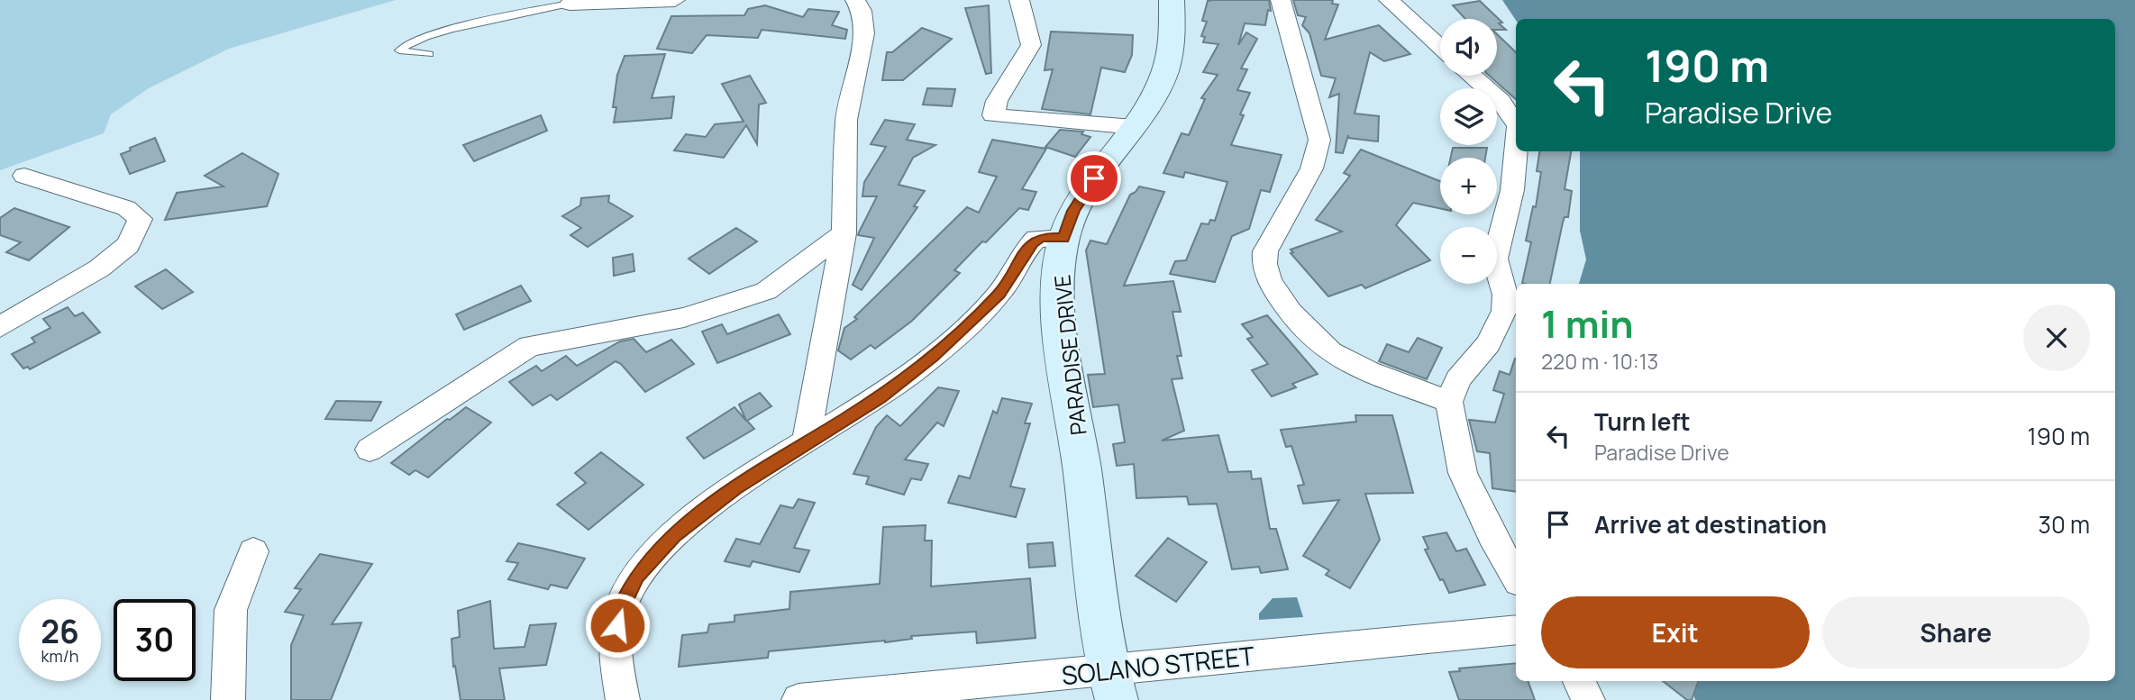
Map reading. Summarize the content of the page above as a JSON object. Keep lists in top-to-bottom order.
{
  "streets": {
    "street": ["PARADISE DRIVE", "SOLANO STREET"]
  },
  "crossings": [
    ["PARADISE DRIVE", "SOLANO STREET"]
  ],
  "page": {
    "map_buttons": ["+", "−"],
    "turn": ["190 m", "Paradise Drive"],
    "heading": ["1 min", "220 m · 10:13"],
    "list": [
      {
        "name": "Turn left",
        "note": "Paradise Drive",
        "value": "190 m"
      },
      {
        "name": "Arrive at destination",
        "value": "30 m"
      }
    ],
    "buttons": ["Exit", "Share"],
    "speed": "26 km/h",
    "limit": "30"
  }
}
